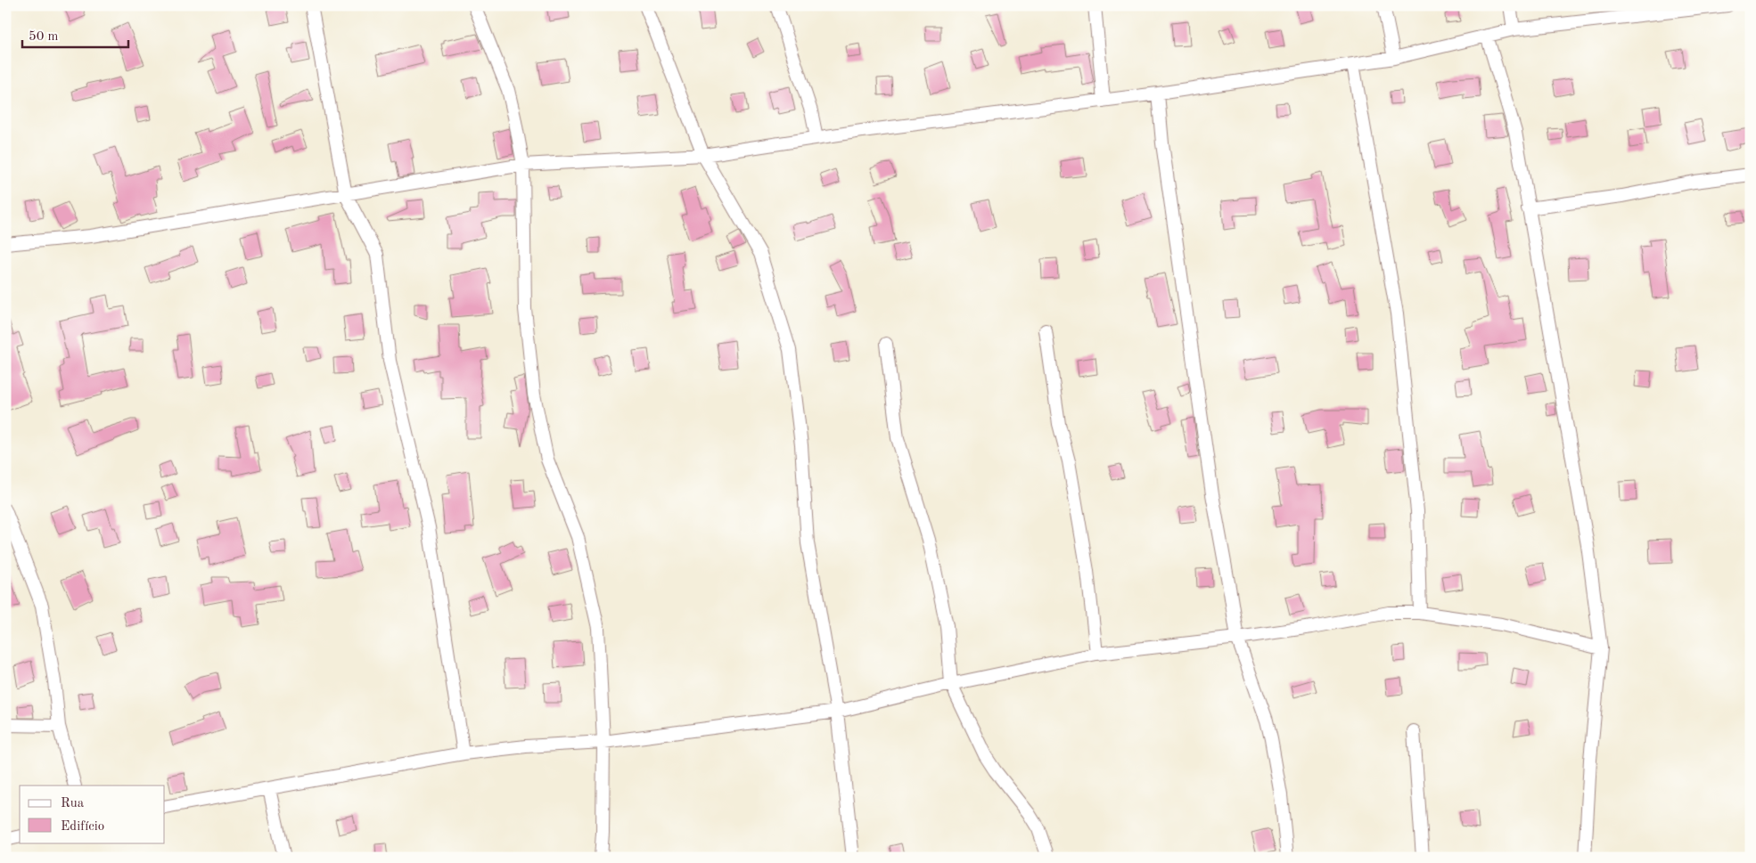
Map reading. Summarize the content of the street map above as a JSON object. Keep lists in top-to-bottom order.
{
  "legend": ["Rua", "Edifício"],
  "scale_bar": "50 m"
}
